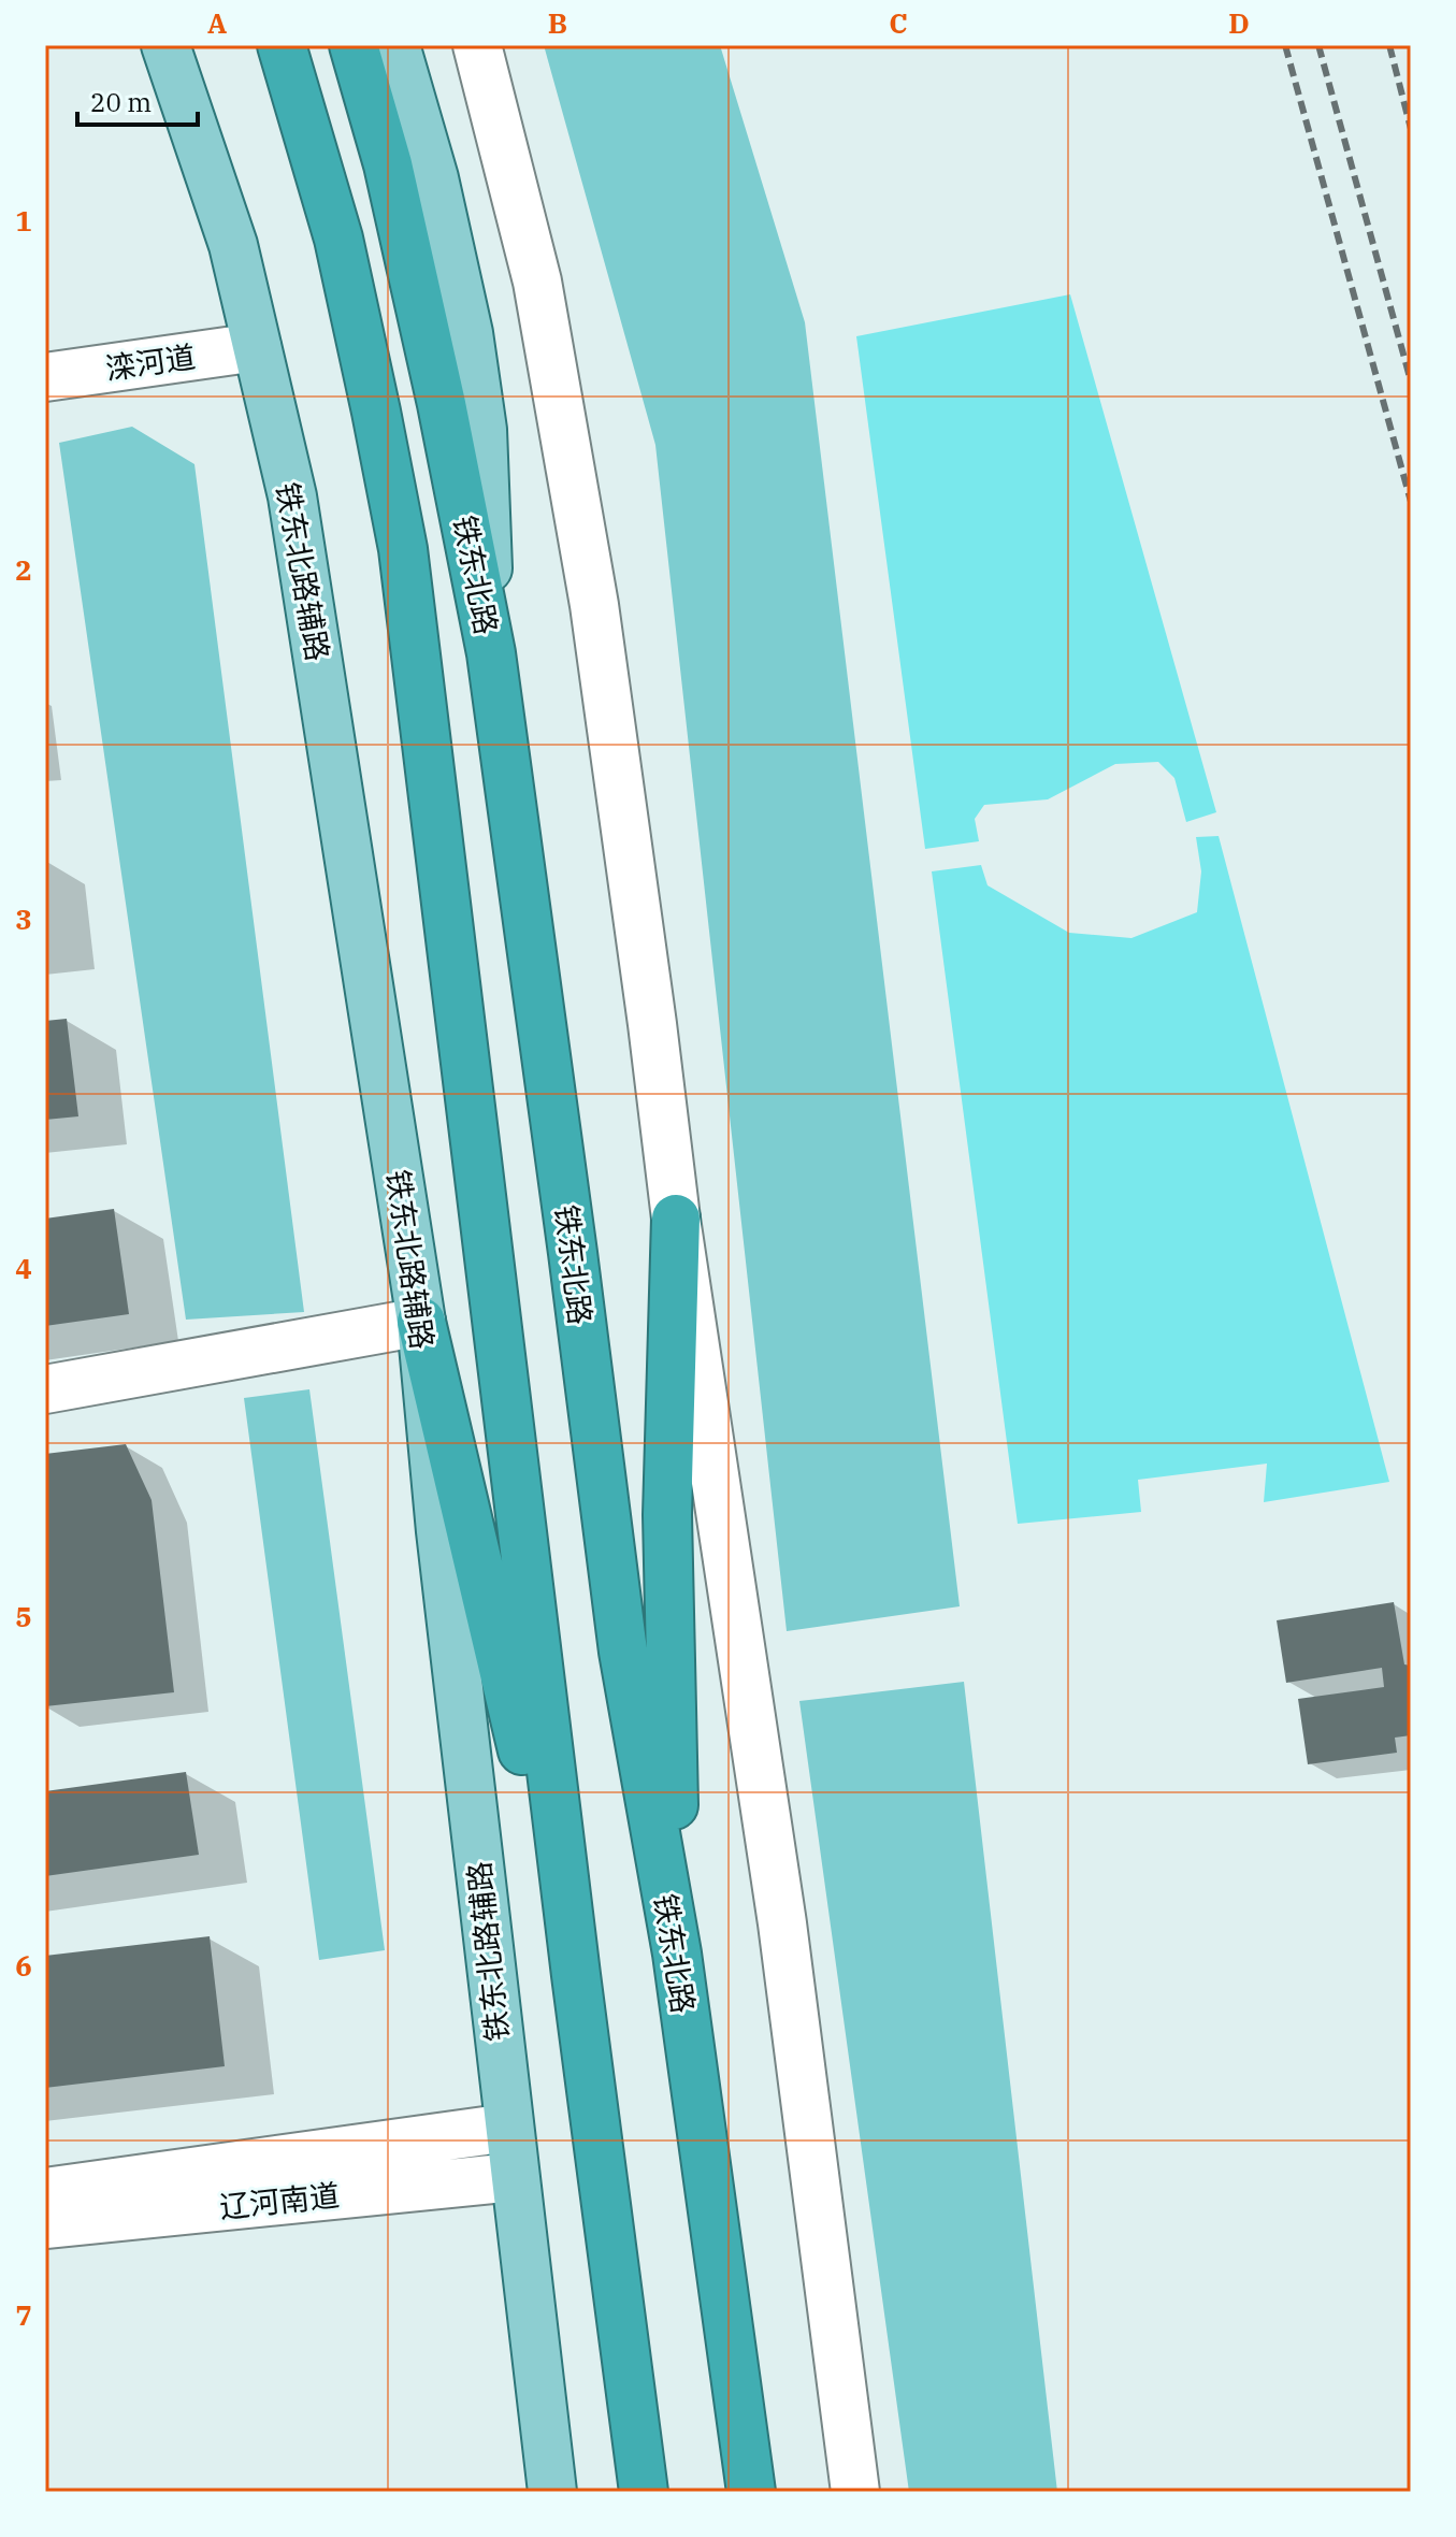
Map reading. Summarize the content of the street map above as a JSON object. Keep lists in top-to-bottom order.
{
  "streets": {
    "highway": ["铁东北路"],
    "main road": ["铁东北路辅路"],
    "street": ["滦河道", "辽河南道"]
  },
  "crossings": [
    ["滦河道", "铁东北路辅路"],
    ["铁东北路辅路", "辽河南道"]
  ],
  "scale_bar": "20 m",
  "grid": {
    "columns": [
      "A",
      "B",
      "C",
      "D"
    ],
    "rows": [
      "1",
      "2",
      "3",
      "4",
      "5",
      "6",
      "7"
    ]
  }
}
